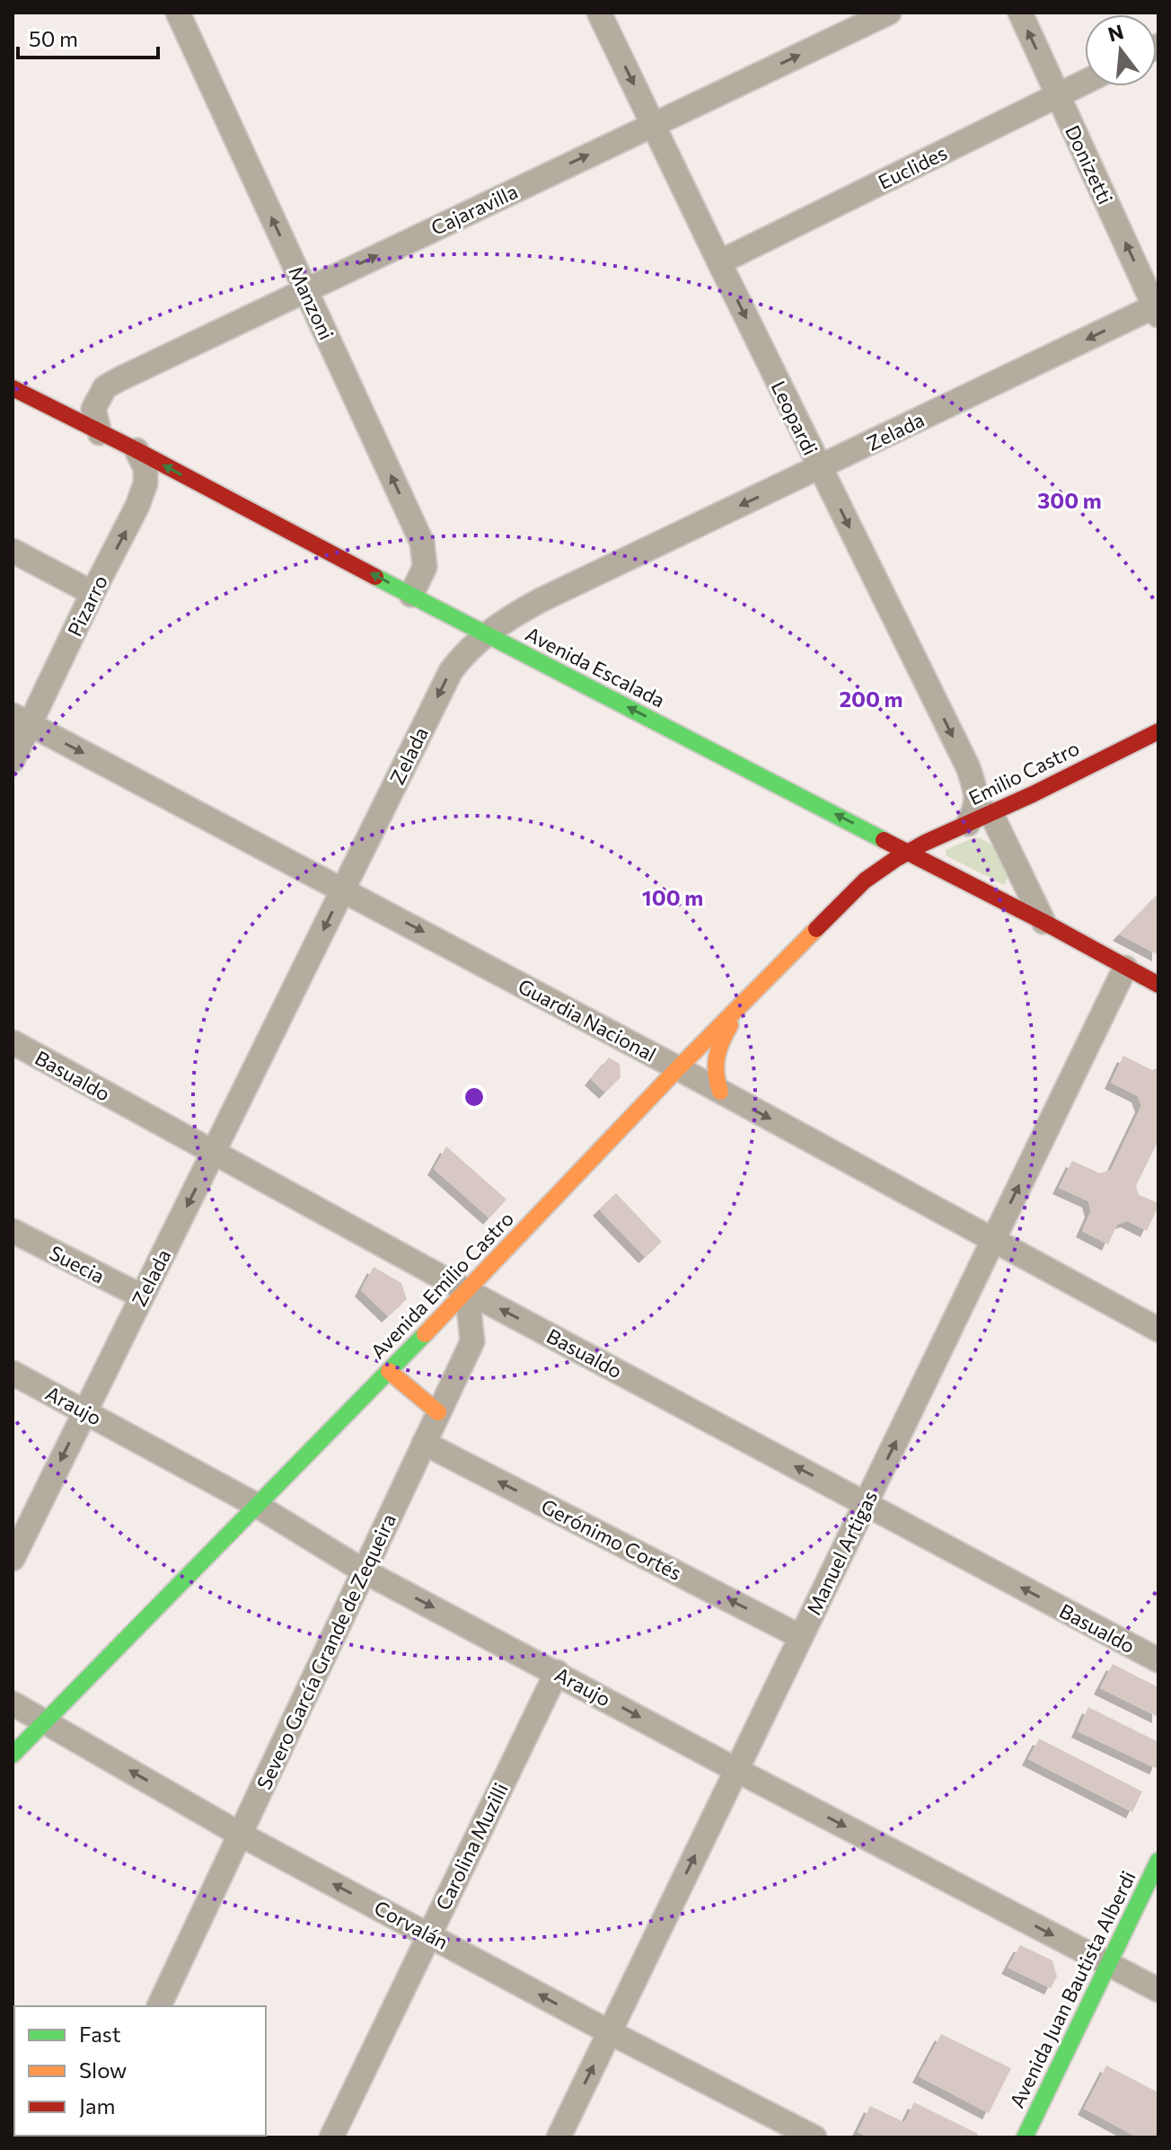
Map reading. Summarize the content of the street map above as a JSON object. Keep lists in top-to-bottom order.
{
  "streets": {
    "main road": [
      "Avenida Escalada",
      "Emilio Castro",
      "Avenida Emilio Castro",
      "Avenida Juan Bautista Alberdi"
    ],
    "street": [
      "Donizetti",
      "Euclides",
      "Cajaravilla",
      "Manzoni",
      "Leopardi",
      "Zelada",
      "Pizarro",
      "Guardia Nacional",
      "Basualdo",
      "Suecia",
      "Araujo",
      "Gerónimo Cortés",
      "Manuel Artigas",
      "Severo García Grande de Zequeira",
      "Carolina Muzilli",
      "Corvalán"
    ]
  },
  "crossings": [
    ["Donizetti", "Euclides"],
    ["Donizetti", "Zelada"],
    ["Euclides", "Leopardi"],
    ["Cajaravilla", "Manzoni"],
    ["Cajaravilla", "Leopardi"],
    ["Cajaravilla", "Avenida Escalada"],
    ["Manzoni", "Avenida Escalada"],
    ["Leopardi", "Zelada"],
    ["Leopardi", "Emilio Castro"],
    ["Zelada", "Avenida Escalada"],
    ["Zelada", "Guardia Nacional"],
    ["Zelada", "Basualdo"],
    ["Zelada", "Suecia"],
    ["Zelada", "Araujo"],
    ["Pizarro", "Avenida Escalada"],
    ["Pizarro", "Guardia Nacional"],
    ["Avenida Escalada", "Emilio Castro"],
    ["Avenida Escalada", "Avenida Emilio Castro"],
    ["Avenida Escalada", "Manuel Artigas"],
    ["Emilio Castro", "Avenida Emilio Castro"],
    ["Guardia Nacional", "Avenida Emilio Castro"],
    ["Guardia Nacional", "Manuel Artigas"],
    ["Basualdo", "Avenida Emilio Castro"],
    ["Basualdo", "Manuel Artigas"],
    ["Basualdo", "Severo García Grande de Zequeira"],
    ["Avenida Emilio Castro", "Araujo"],
    ["Avenida Emilio Castro", "Severo García Grande de Zequeira"],
    ["Avenida Emilio Castro", "Corvalán"],
    ["Araujo", "Manuel Artigas"],
    ["Araujo", "Severo García Grande de Zequeira"],
    ["Araujo", "Carolina Muzilli"],
    ["Araujo", "Avenida Juan Bautista Alberdi"],
    ["Gerónimo Cortés", "Manuel Artigas"],
    ["Gerónimo Cortés", "Severo García Grande de Zequeira"],
    ["Manuel Artigas", "Corvalán"],
    ["Severo García Grande de Zequeira", "Corvalán"],
    ["Carolina Muzilli", "Corvalán"]
  ],
  "one_way": [
    "Donizetti",
    "Cajaravilla",
    "Manzoni",
    "Leopardi",
    "Zelada",
    "Pizarro",
    "Avenida Escalada",
    "Guardia Nacional",
    "Basualdo",
    "Araujo",
    "Gerónimo Cortés",
    "Manuel Artigas",
    "Corvalán"
  ],
  "legend": ["Fast", "Slow", "Jam"],
  "scale_bar": "50 m",
  "north": "top",
  "rings": ["300 m", "200 m", "100 m"]
}
